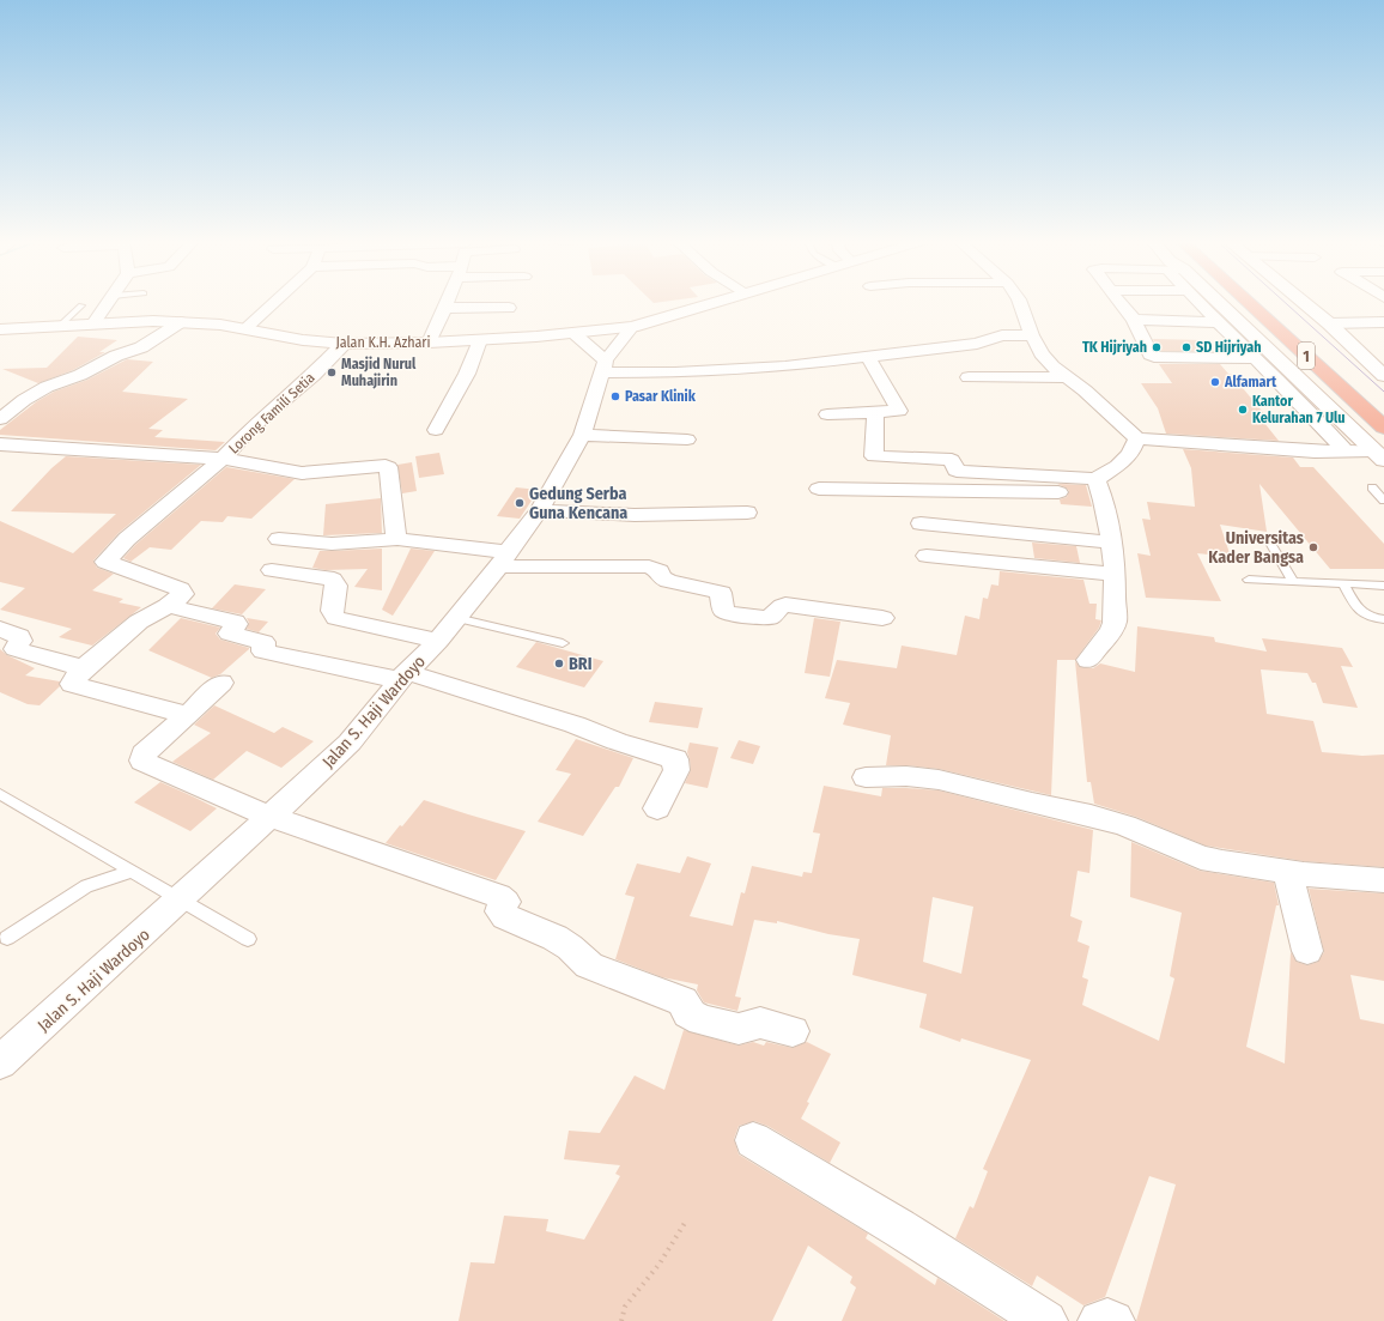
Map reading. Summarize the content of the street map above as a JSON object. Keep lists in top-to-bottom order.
{
  "streets": {
    "highway": ["1"],
    "street": ["Jalan K.H. Azhari", "Lorong Famili Setia", "Jalan S. Haji Wardoyo"]
  },
  "crossings": [
    ["Jalan K.H. Azhari", "Lorong Famili Setia"],
    ["Jalan K.H. Azhari", "Jalan S. Haji Wardoyo"]
  ],
  "places": [
    "TK Hijriyah",
    "SD Hijriyah",
    "Masjid Nurul Muhajirin",
    "Alfamart",
    "Pasar Klinik",
    "Kantor Kelurahan 7 Ulu",
    "Gedung Serba Guna Kencana",
    "Universitas Kader Bangsa",
    "BRI"
  ]
}
